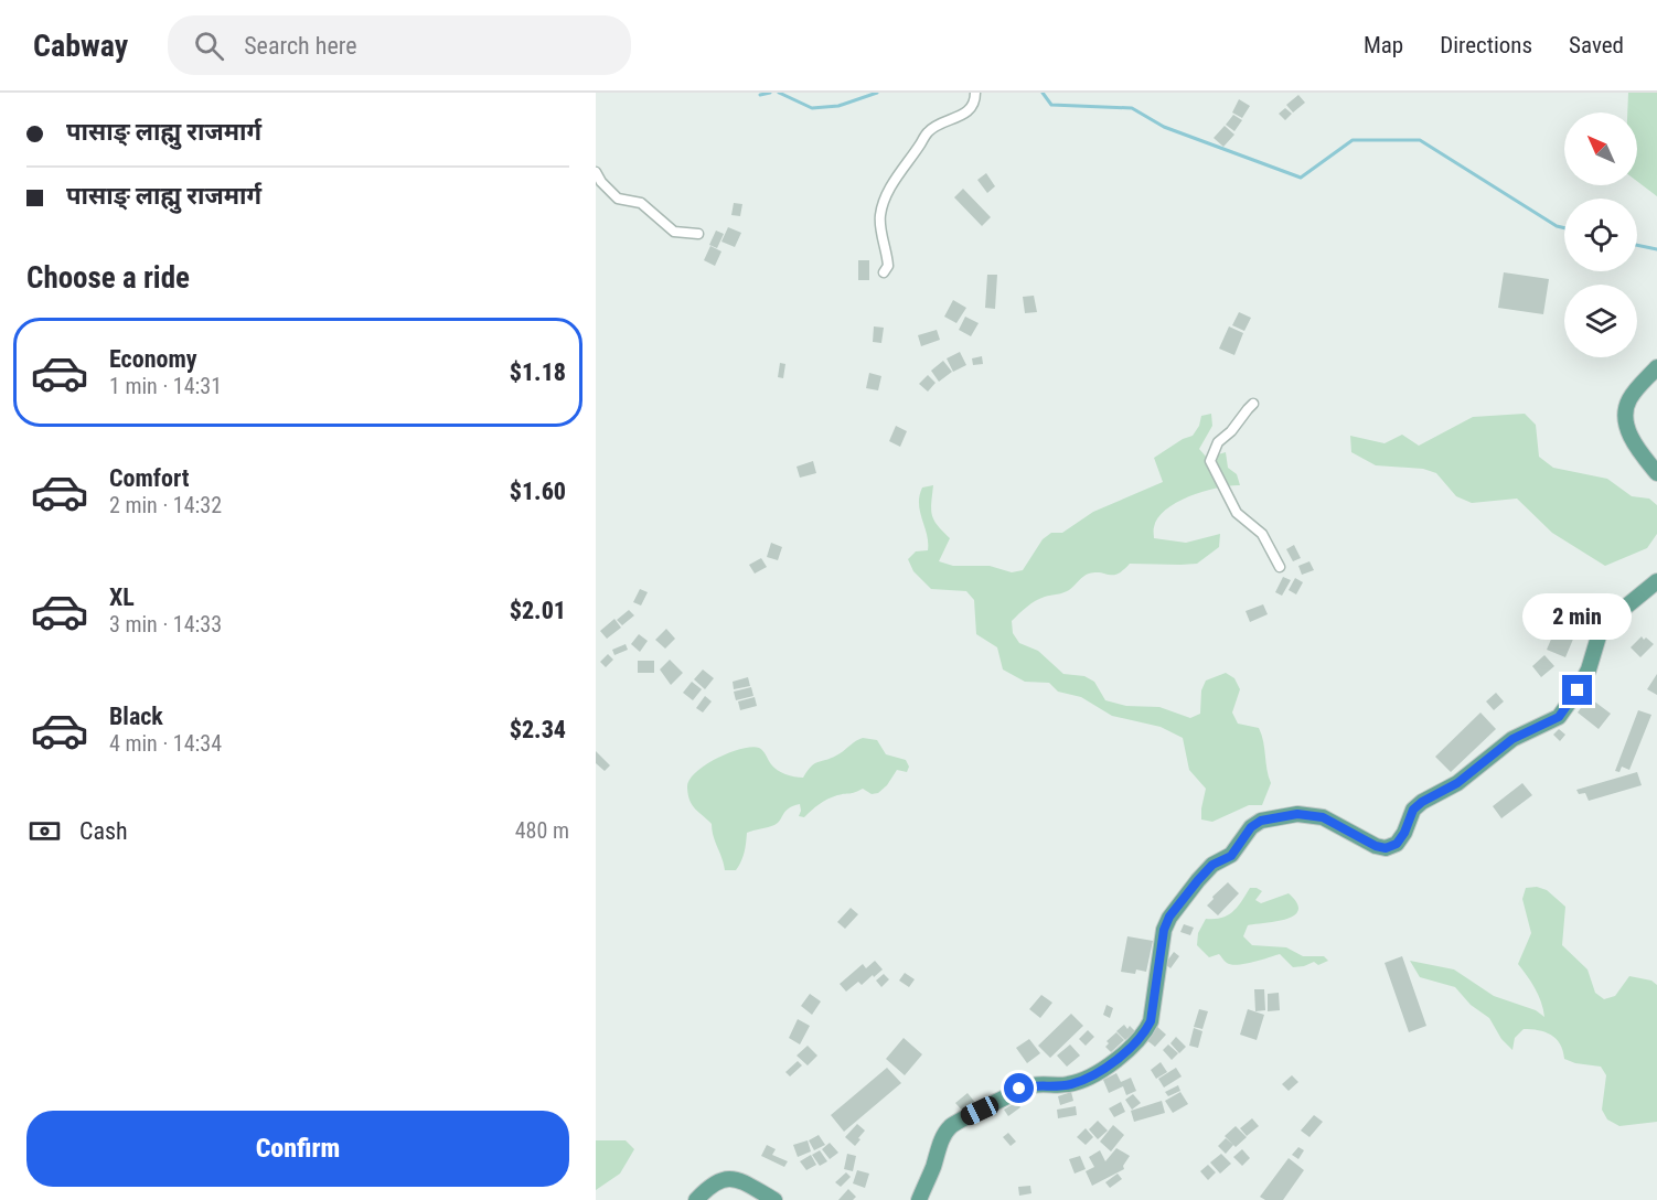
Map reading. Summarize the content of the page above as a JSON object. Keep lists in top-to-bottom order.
{
  "north": "top left",
  "page": {
    "header": "Cabway",
    "search": "Search here",
    "nav": ["Map", "Directions", "Saved"],
    "banner": ["पासाङ् लाह्मु राजमार्ग", "पासाङ् लाह्मु राजमार्ग"],
    "heading": "Choose a ride",
    "list": [
      {
        "name": "Economy",
        "note": "1 min · 14:31",
        "value": "$1.18"
      },
      {
        "name": "Comfort",
        "note": "2 min · 14:32",
        "value": "$1.60"
      },
      {
        "name": "XL",
        "note": "3 min · 14:33",
        "value": "$2.01"
      },
      {
        "name": "Black",
        "note": "4 min · 14:34",
        "value": "$2.34"
      }
    ],
    "bubble": "2 min",
    "pay": ["Cash", "480 m"],
    "buttons": "Confirm"
  }
}
